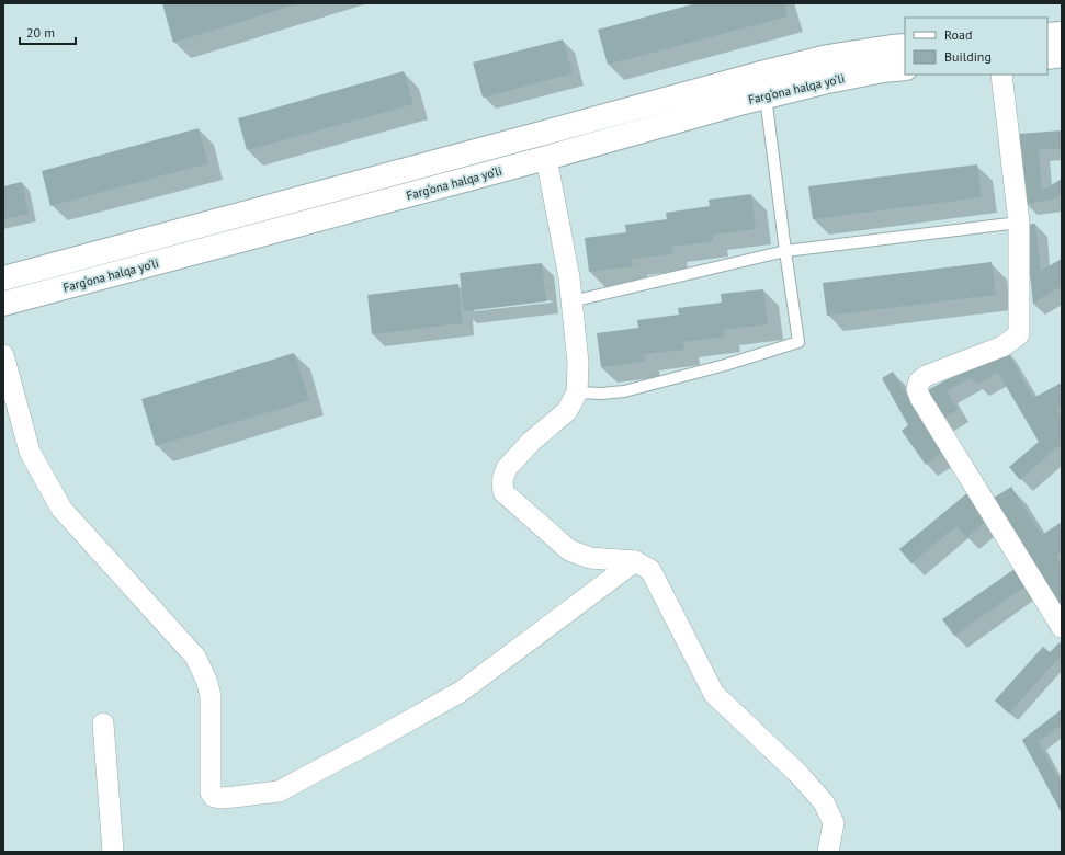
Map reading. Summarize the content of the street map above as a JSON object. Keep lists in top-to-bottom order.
{
  "streets": {
    "highway": ["Farg‘ona halqa yo‘li"]
  },
  "legend": ["Road", "Building"],
  "scale_bar": "20 m"
}
